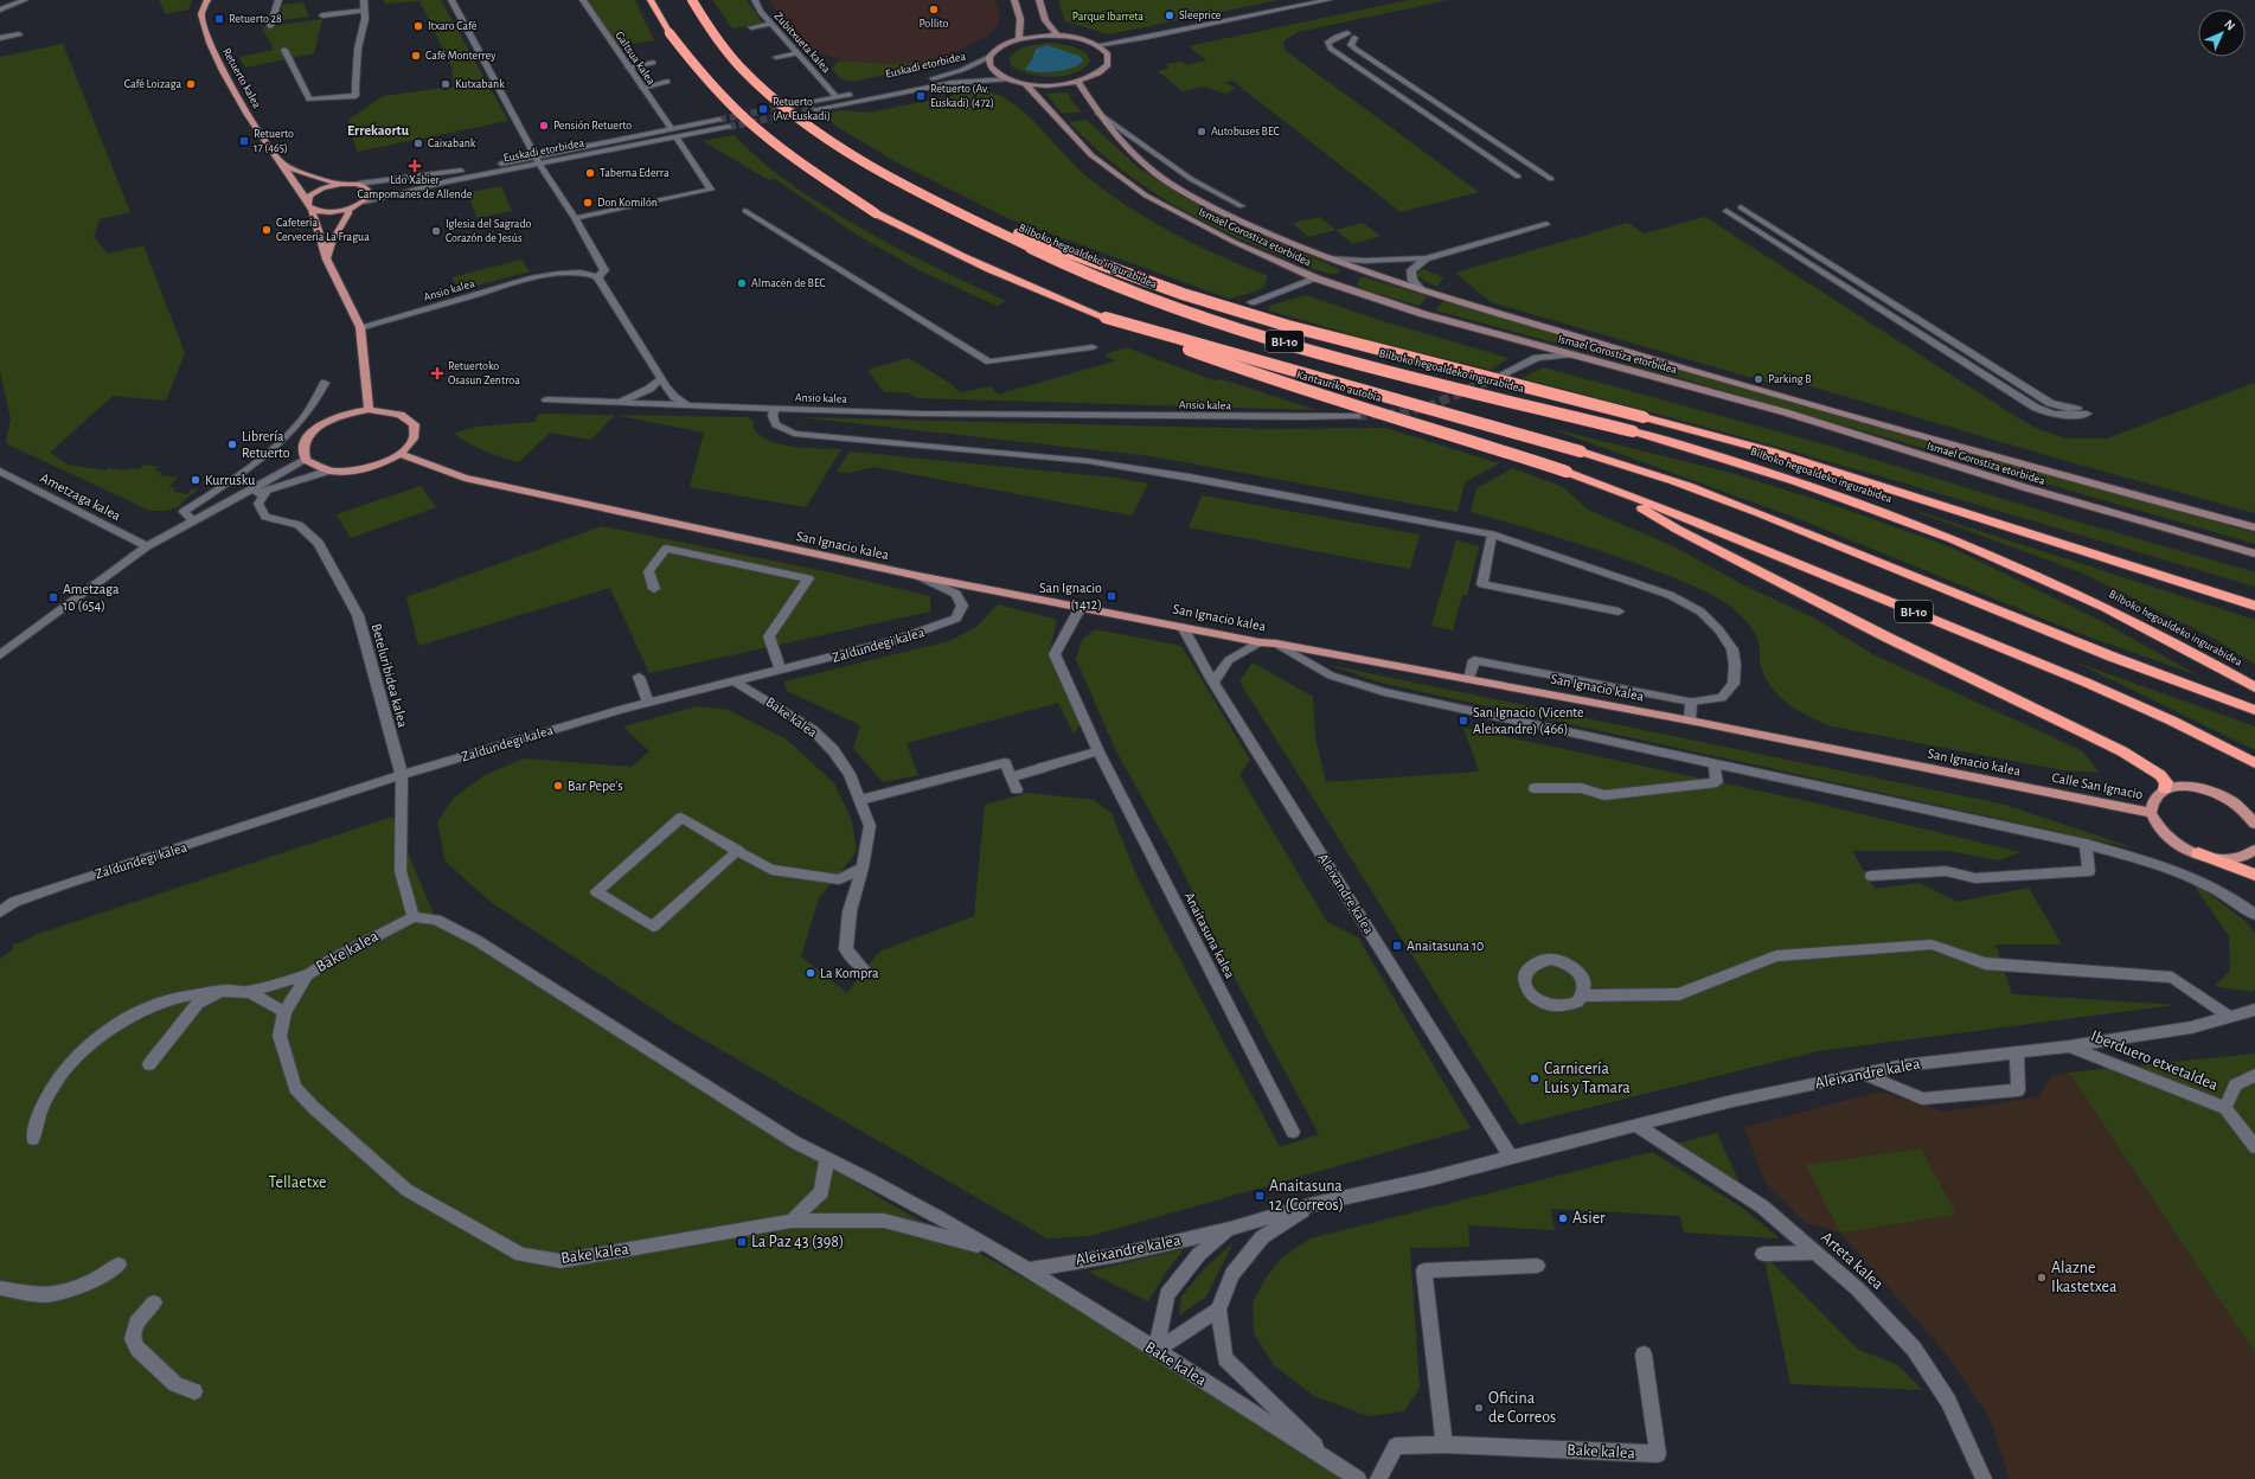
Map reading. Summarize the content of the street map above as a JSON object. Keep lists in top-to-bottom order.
{
  "streets": {
    "highway": ["Bilboko hegoaldeko ingurabidea", "BI-10", "Kantauriko autobia"],
    "main road": [
      "Retuerto kalea",
      "Ismael Gorostiza etorbidea",
      "San Ignacio kalea",
      "Calle San Ignacio"
    ],
    "street": [
      "Zubitxueta kalea",
      "Galtsua kalea",
      "Euskadi etorbidea",
      "Ansio kalea",
      "Ametzaga kalea",
      "Zaldundegi kalea",
      "Beteluribidea kalea",
      "Bake kalea",
      "Aleixandre kalea",
      "Anaitasuna kalea",
      "Iberduero etxetaldea",
      "Arteta kalea"
    ]
  },
  "crossings": [
    ["Zubitxueta kalea", "Euskadi etorbidea"],
    ["Galtsua kalea", "Euskadi etorbidea"],
    ["BI-10", "Kantauriko autobia"],
    ["San Ignacio kalea", "Zaldundegi kalea"],
    ["San Ignacio kalea", "Calle San Ignacio"],
    ["San Ignacio kalea", "Aleixandre kalea"],
    ["San Ignacio kalea", "Anaitasuna kalea"],
    ["Zaldundegi kalea", "Beteluribidea kalea"],
    ["Zaldundegi kalea", "Bake kalea"],
    ["Beteluribidea kalea", "Bake kalea"],
    ["Bake kalea", "Aleixandre kalea"],
    ["Aleixandre kalea", "Iberduero etxetaldea"],
    ["Aleixandre kalea", "Arteta kalea"]
  ],
  "districts": ["Errekaortu"],
  "parks": ["Parque Ibarreta", "Tellaetxe"],
  "places": {
    "other": [
      "Pollito",
      "Sleeprice",
      "Itxaro Café",
      "Café Monterrey",
      "Café Loizaga",
      "Kutxabank",
      "Pensión Retuerto",
      "Autobuses BEC",
      "Caixabank",
      "Taberna Ederra",
      "Don Komilón",
      "Cafetería Cervecería La Fragua",
      "Iglesia del Sagrado Corazón de Jesús",
      "Almacén de BEC",
      "Parking B",
      "Librería Retuerto",
      "Kurrusku",
      "Bar Pepe's",
      "La Kompra",
      "Carnicería Luis y Tamara",
      "Asier",
      "Alazne Ikastetxea",
      "Oficina de Correos"
    ],
    "transit": [
      "Retuerto 28",
      "Retuerto (Av. Euskadi) (472)",
      "Retuerto (Av. Euskadi)",
      "Retuerto 17 (465)",
      "San Ignacio (1412)",
      "Ametzaga 10 (654)",
      "San Ignacio (Vicente Aleixandre) (466)",
      "Anaitasuna 10",
      "Anaitasuna 12 (Correos)",
      "La Paz 43 (398)"
    ],
    "health": ["Ldo Xabier Campomanes de Allende", "Retuertoko Osasun Zentroa"]
  },
  "north": "top right"
}
